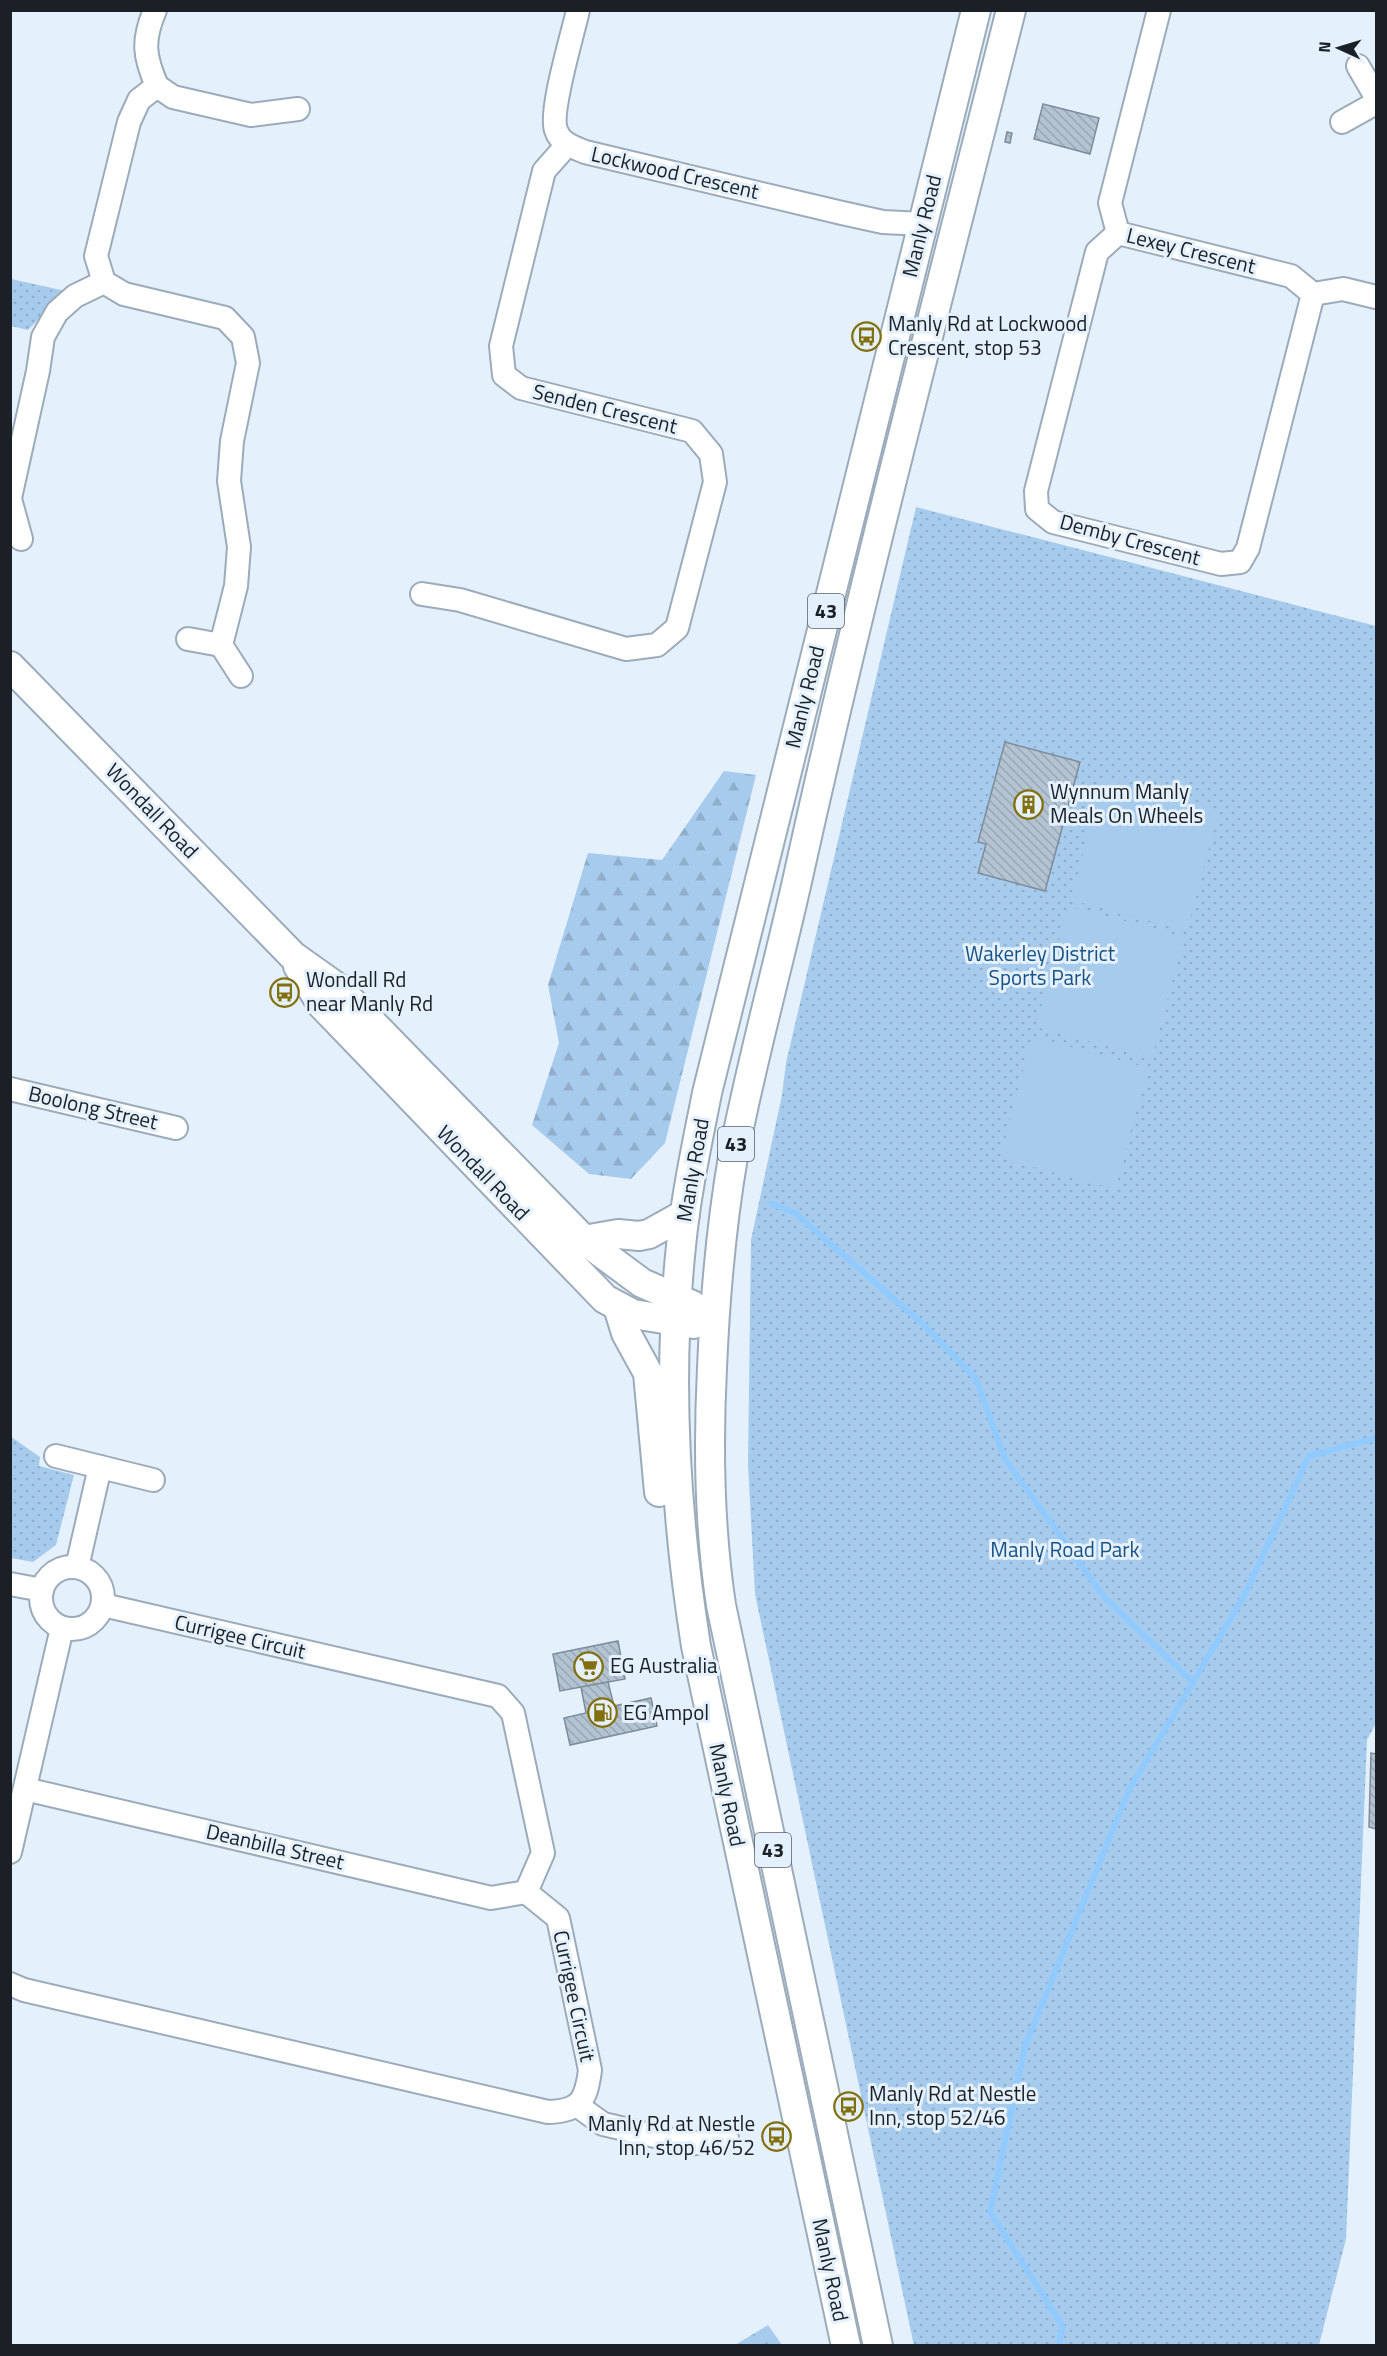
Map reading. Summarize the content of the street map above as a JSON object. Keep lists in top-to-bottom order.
{
  "streets": {
    "main road": ["Manly Road", "43", "Wondall Road"],
    "street": [
      "Lockwood Crescent",
      "Lexey Crescent",
      "Senden Crescent",
      "Demby Crescent",
      "Boolong Street",
      "Currigee Circuit",
      "Deanbilla Street"
    ]
  },
  "crossings": [
    ["Lockwood Crescent", "Manly Road"],
    ["Lockwood Crescent", "Senden Crescent"],
    ["Manly Road", "Wondall Road"],
    ["Lexey Crescent", "Demby Crescent"],
    ["Currigee Circuit", "Deanbilla Street"]
  ],
  "parks": ["Wakerley District Sports Park", "Manly Road Park"],
  "places": {
    "bus stop": [
      "Manly Rd at Lockwood Crescent, stop 53",
      "Wondall Rd near Manly Rd",
      "Manly Rd at Nestle Inn, stop 52/46",
      "Manly Rd at Nestle Inn, stop 46/52"
    ],
    "building": ["Wynnum Manly Meals On Wheels"],
    "supermarket": ["EG Australia"],
    "fuel station": ["EG Ampol"]
  },
  "north": "left"
}
